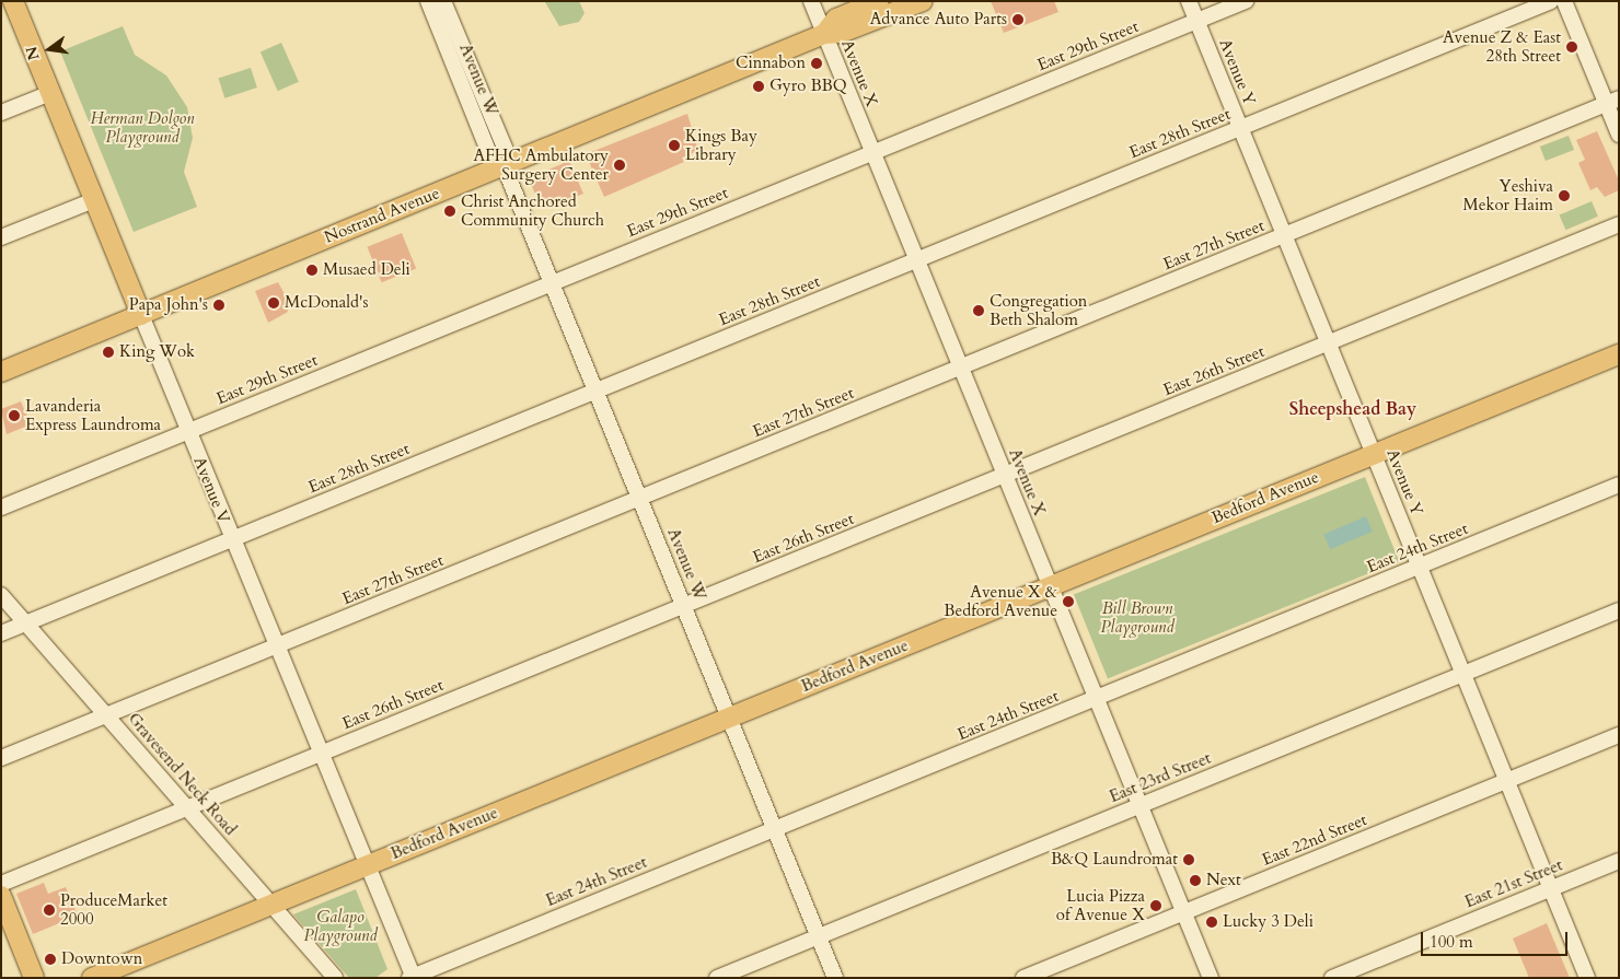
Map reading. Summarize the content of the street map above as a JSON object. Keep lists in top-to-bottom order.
{
  "streets": {
    "main road": ["Nostrand Avenue", "Avenue V", "Bedford Avenue"],
    "street": [
      "East 29th Street",
      "Avenue Y",
      "Avenue X",
      "Avenue W",
      "East 28th Street",
      "East 27th Street",
      "East 26th Street",
      "East 24th Street",
      "Gravesend Neck Road",
      "East 23rd Street",
      "East 22nd Street",
      "East 21st Street"
    ]
  },
  "crossings": [
    ["East 29th Street", "Avenue Y"],
    ["East 29th Street", "Avenue X"],
    ["East 29th Street", "Avenue W"],
    ["East 29th Street", "Avenue V"],
    ["Avenue Y", "East 28th Street"],
    ["Avenue Y", "East 27th Street"],
    ["Avenue Y", "East 26th Street"],
    ["Avenue Y", "Bedford Avenue"],
    ["Avenue Y", "East 24th Street"],
    ["Avenue Y", "East 23rd Street"],
    ["Avenue Y", "East 22nd Street"],
    ["Avenue Y", "East 21st Street"],
    ["Avenue X", "East 28th Street"],
    ["Avenue X", "Nostrand Avenue"],
    ["Avenue X", "East 27th Street"],
    ["Avenue X", "East 26th Street"],
    ["Avenue X", "Bedford Avenue"],
    ["Avenue X", "East 24th Street"],
    ["Avenue X", "East 23rd Street"],
    ["Avenue X", "East 22nd Street"],
    ["Avenue W", "East 28th Street"],
    ["Avenue W", "Nostrand Avenue"],
    ["Avenue W", "East 27th Street"],
    ["Avenue W", "East 26th Street"],
    ["Avenue W", "Bedford Avenue"],
    ["Avenue W", "East 24th Street"],
    ["Avenue W", "East 23rd Street"],
    ["East 28th Street", "Avenue V"],
    ["East 28th Street", "Gravesend Neck Road"],
    ["Nostrand Avenue", "Avenue V"],
    ["East 27th Street", "Avenue V"],
    ["East 27th Street", "Gravesend Neck Road"],
    ["East 26th Street", "Avenue V"],
    ["East 26th Street", "Gravesend Neck Road"],
    ["Avenue V", "Bedford Avenue"],
    ["Avenue V", "East 24th Street"],
    ["Bedford Avenue", "Gravesend Neck Road"]
  ],
  "districts": ["Sheepshead Bay"],
  "parks": ["Herman Dolgon Playground", "Bill Brown Playground", "Galapo Playground"],
  "places": [
    "Advance Auto Parts",
    "Avenue Z & East 28th Street",
    "Cinnabon",
    "Gyro BBQ",
    "Kings Bay Library",
    "AFHC Ambulatory Surgery Center",
    "Yeshiva Mekor Haim",
    "Christ Anchored Community Church",
    "Musaed Deli",
    "McDonald's",
    "Papa John's",
    "Congregation Beth Shalom",
    "King Wok",
    "Lavanderia Express Laundroma",
    "Avenue X & Bedford Avenue",
    "B&Q Laundromat",
    "Next",
    "Lucia Pizza of Avenue X",
    "ProduceMarket 2000",
    "Lucky 3 Deli",
    "Downtown"
  ],
  "scale_bar": "100 m",
  "north": "left"
}
